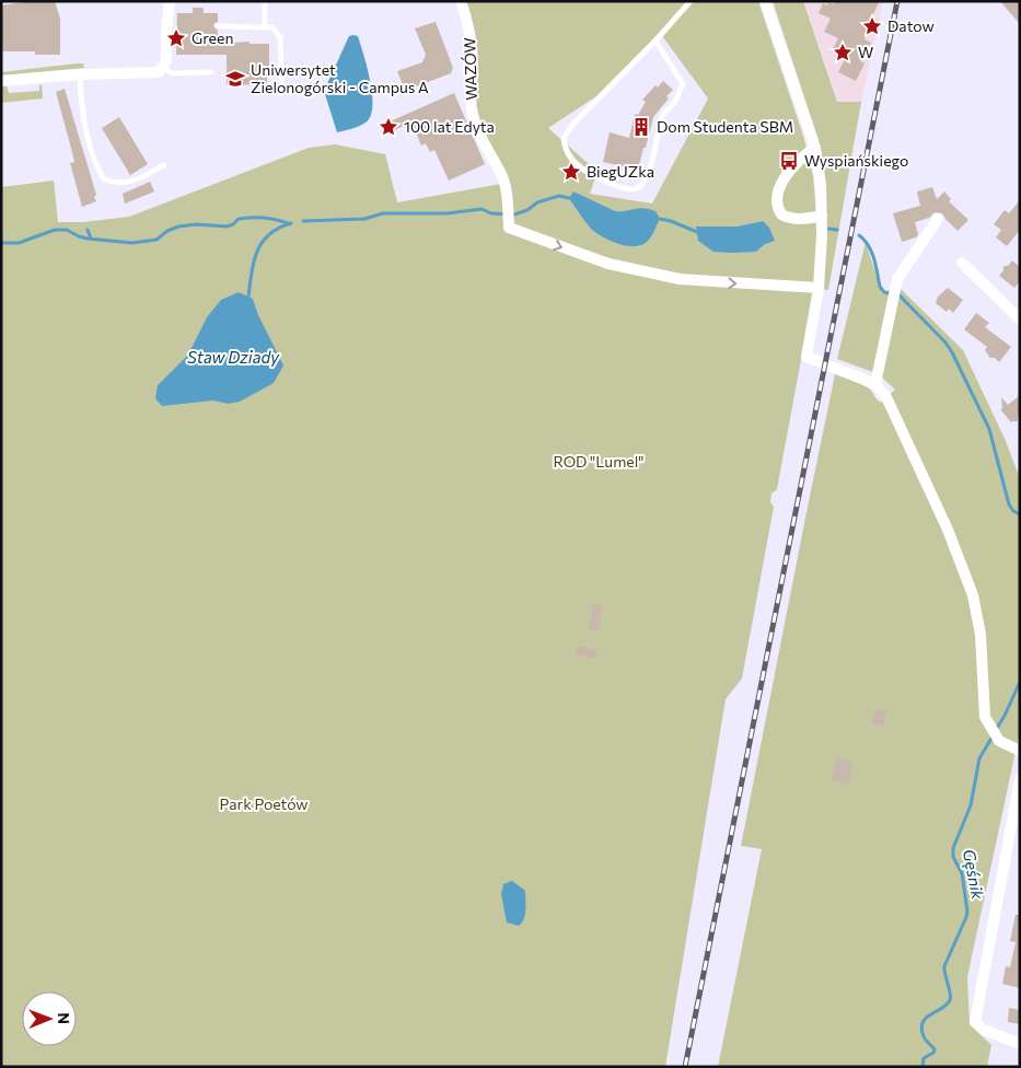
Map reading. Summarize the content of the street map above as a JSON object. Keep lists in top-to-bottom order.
{
  "streets": {
    "street": ["WAZÓW"]
  },
  "one_way": ["WAZÓW"],
  "water": ["Staw Dziady", "Gęśnik"],
  "parks": ["ROD \"Lumel\"", "Park Poetów"],
  "places": {
    "place": [
      "Datow",
      "Green",
      "W",
      "100 lat Edyta",
      "BiegUZka"
    ],
    "school or university": ["Uniwersytet Zielonogórski - Campus A"],
    "building": ["Dom Studenta SBM"],
    "bus stop": ["Wyspiańskiego"]
  },
  "north": "right"
}
